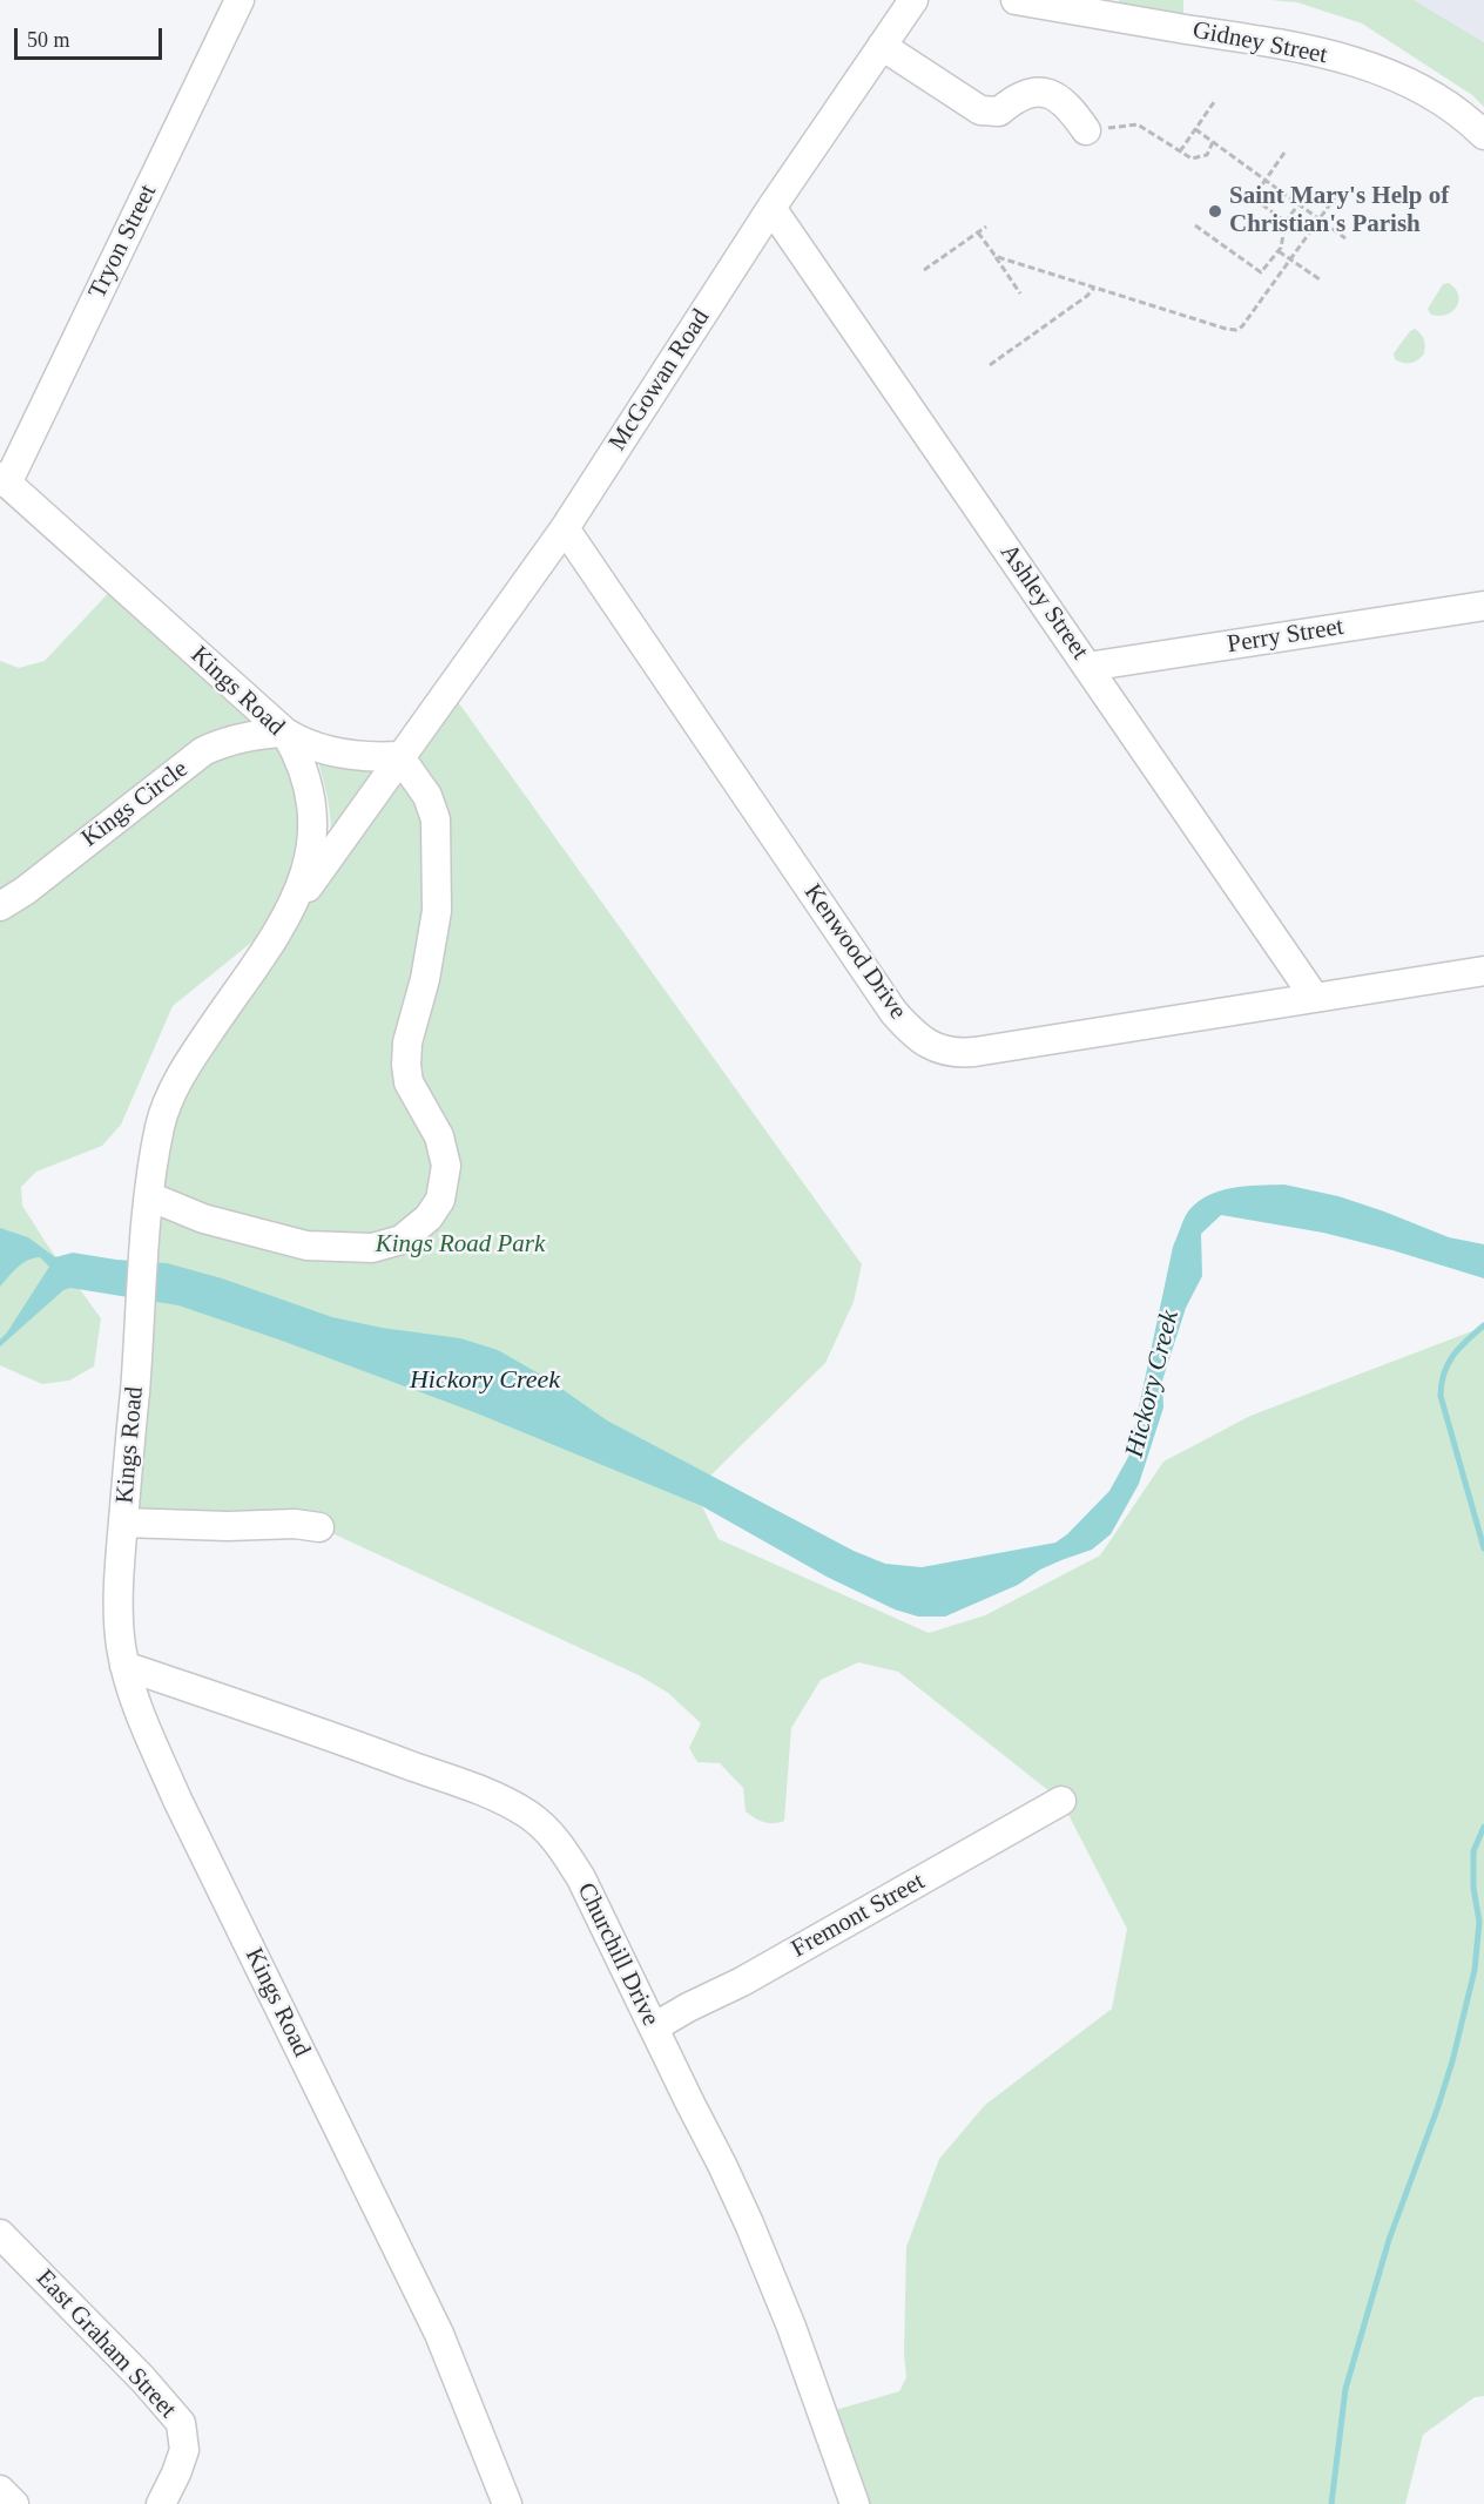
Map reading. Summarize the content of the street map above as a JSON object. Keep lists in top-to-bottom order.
{
  "streets": {
    "street": [
      "Gidney Street",
      "Tryon Street",
      "McGowan Road",
      "Ashley Street",
      "Perry Street",
      "Kings Road",
      "Kings Circle",
      "Kenwood Drive",
      "Fremont Street",
      "Churchill Drive",
      "East Graham Street"
    ]
  },
  "crossings": [
    ["Tryon Street", "Kings Road"],
    ["McGowan Road", "Ashley Street"],
    ["McGowan Road", "Kings Road"],
    ["McGowan Road", "Kenwood Drive"],
    ["Ashley Street", "Perry Street"],
    ["Ashley Street", "Kenwood Drive"],
    ["Kings Road", "Kings Circle"],
    ["Kings Road", "Churchill Drive"],
    ["Fremont Street", "Churchill Drive"]
  ],
  "water": ["Hickory Creek"],
  "parks": ["Kings Road Park"],
  "places": ["Saint Mary's Help of Christian's Parish"],
  "scale_bar": "50 m"
}
